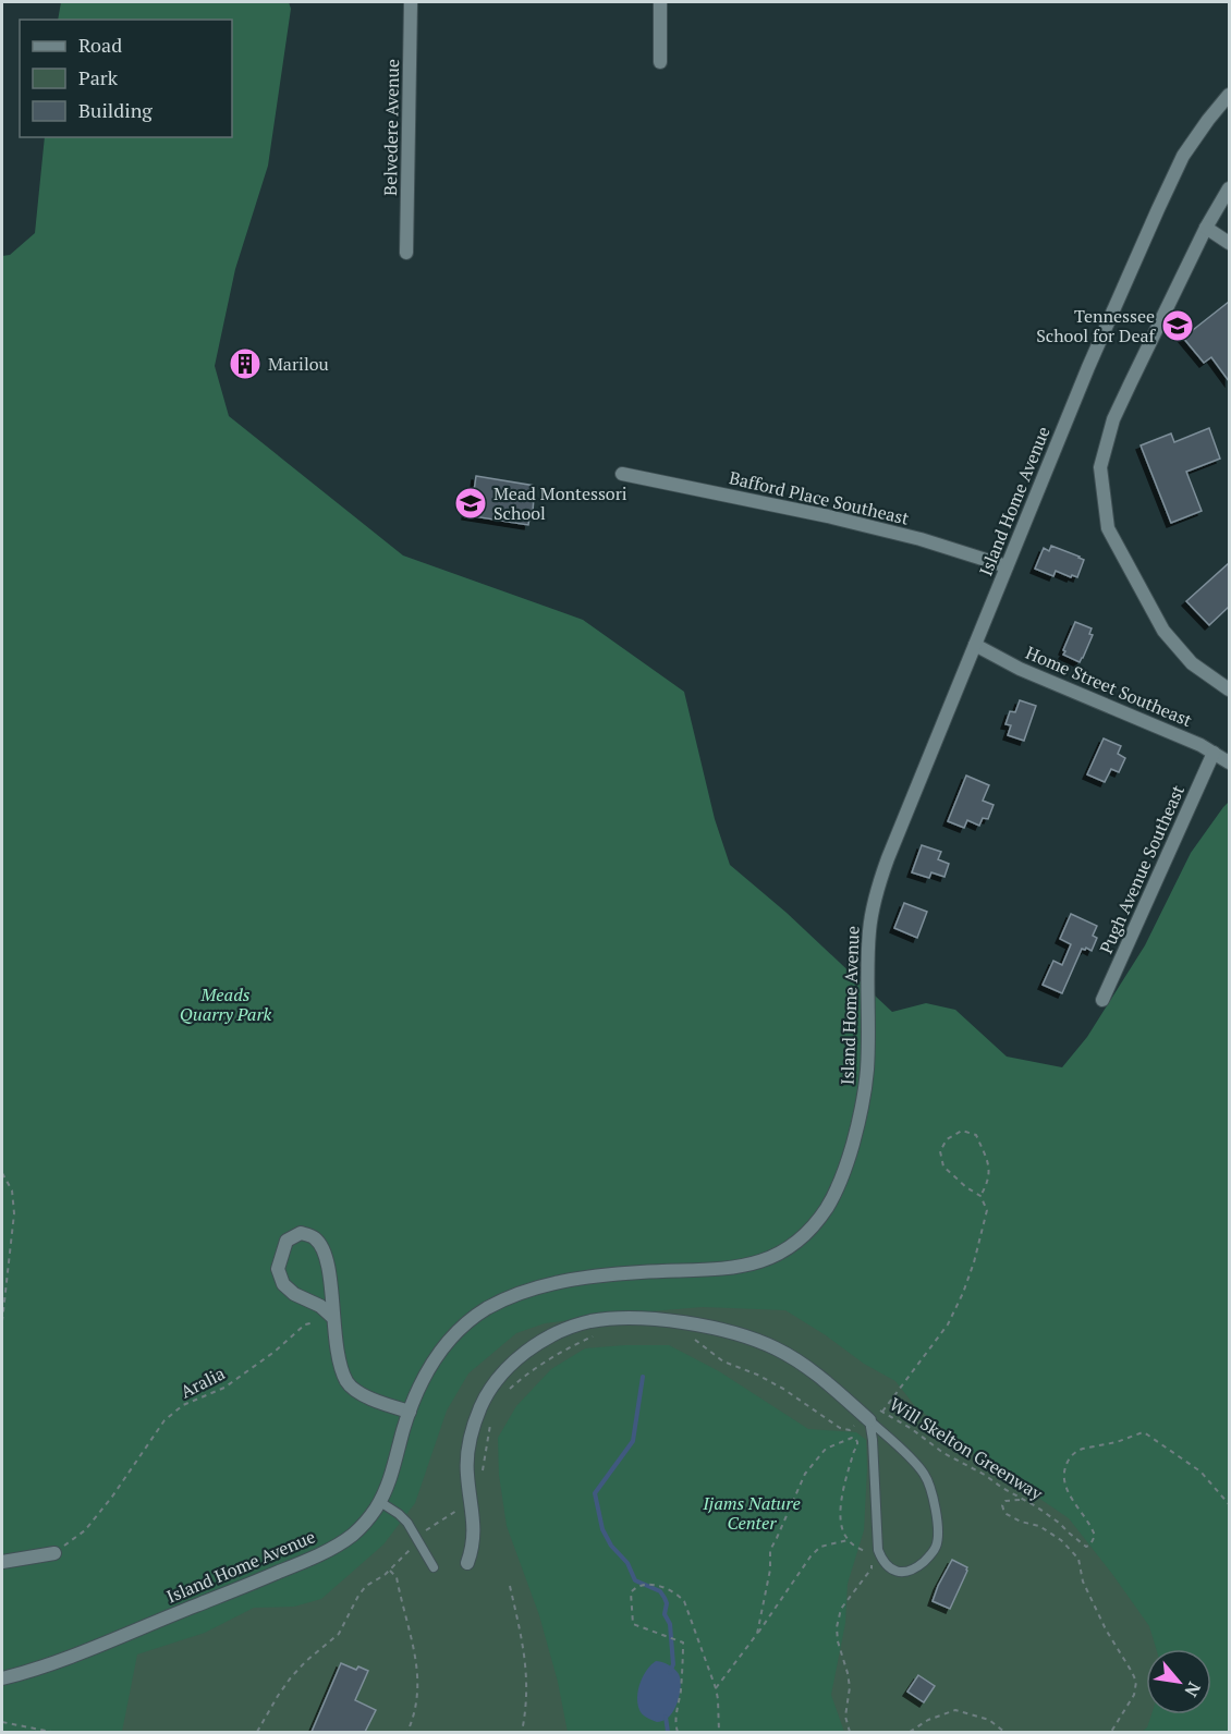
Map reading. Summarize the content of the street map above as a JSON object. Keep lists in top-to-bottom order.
{
  "streets": {
    "street": [
      "Belvedere Avenue",
      "Bafford Place Southeast",
      "Island Home Avenue",
      "Home Street Southeast",
      "Pugh Avenue Southeast"
    ],
    "path": ["Aralia", "Will Skelton Greenway"]
  },
  "crossings": [
    ["Bafford Place Southeast", "Island Home Avenue"],
    ["Island Home Avenue", "Home Street Southeast"],
    ["Home Street Southeast", "Pugh Avenue Southeast"]
  ],
  "parks": ["Meads Quarry Park", "Ijams Nature Center"],
  "places": {
    "school or university": ["Tennessee School for Deaf", "Mead Montessori School"],
    "building": ["Marilou"]
  },
  "legend": ["Road", "Park", "Building"],
  "north": "bottom right"
}
